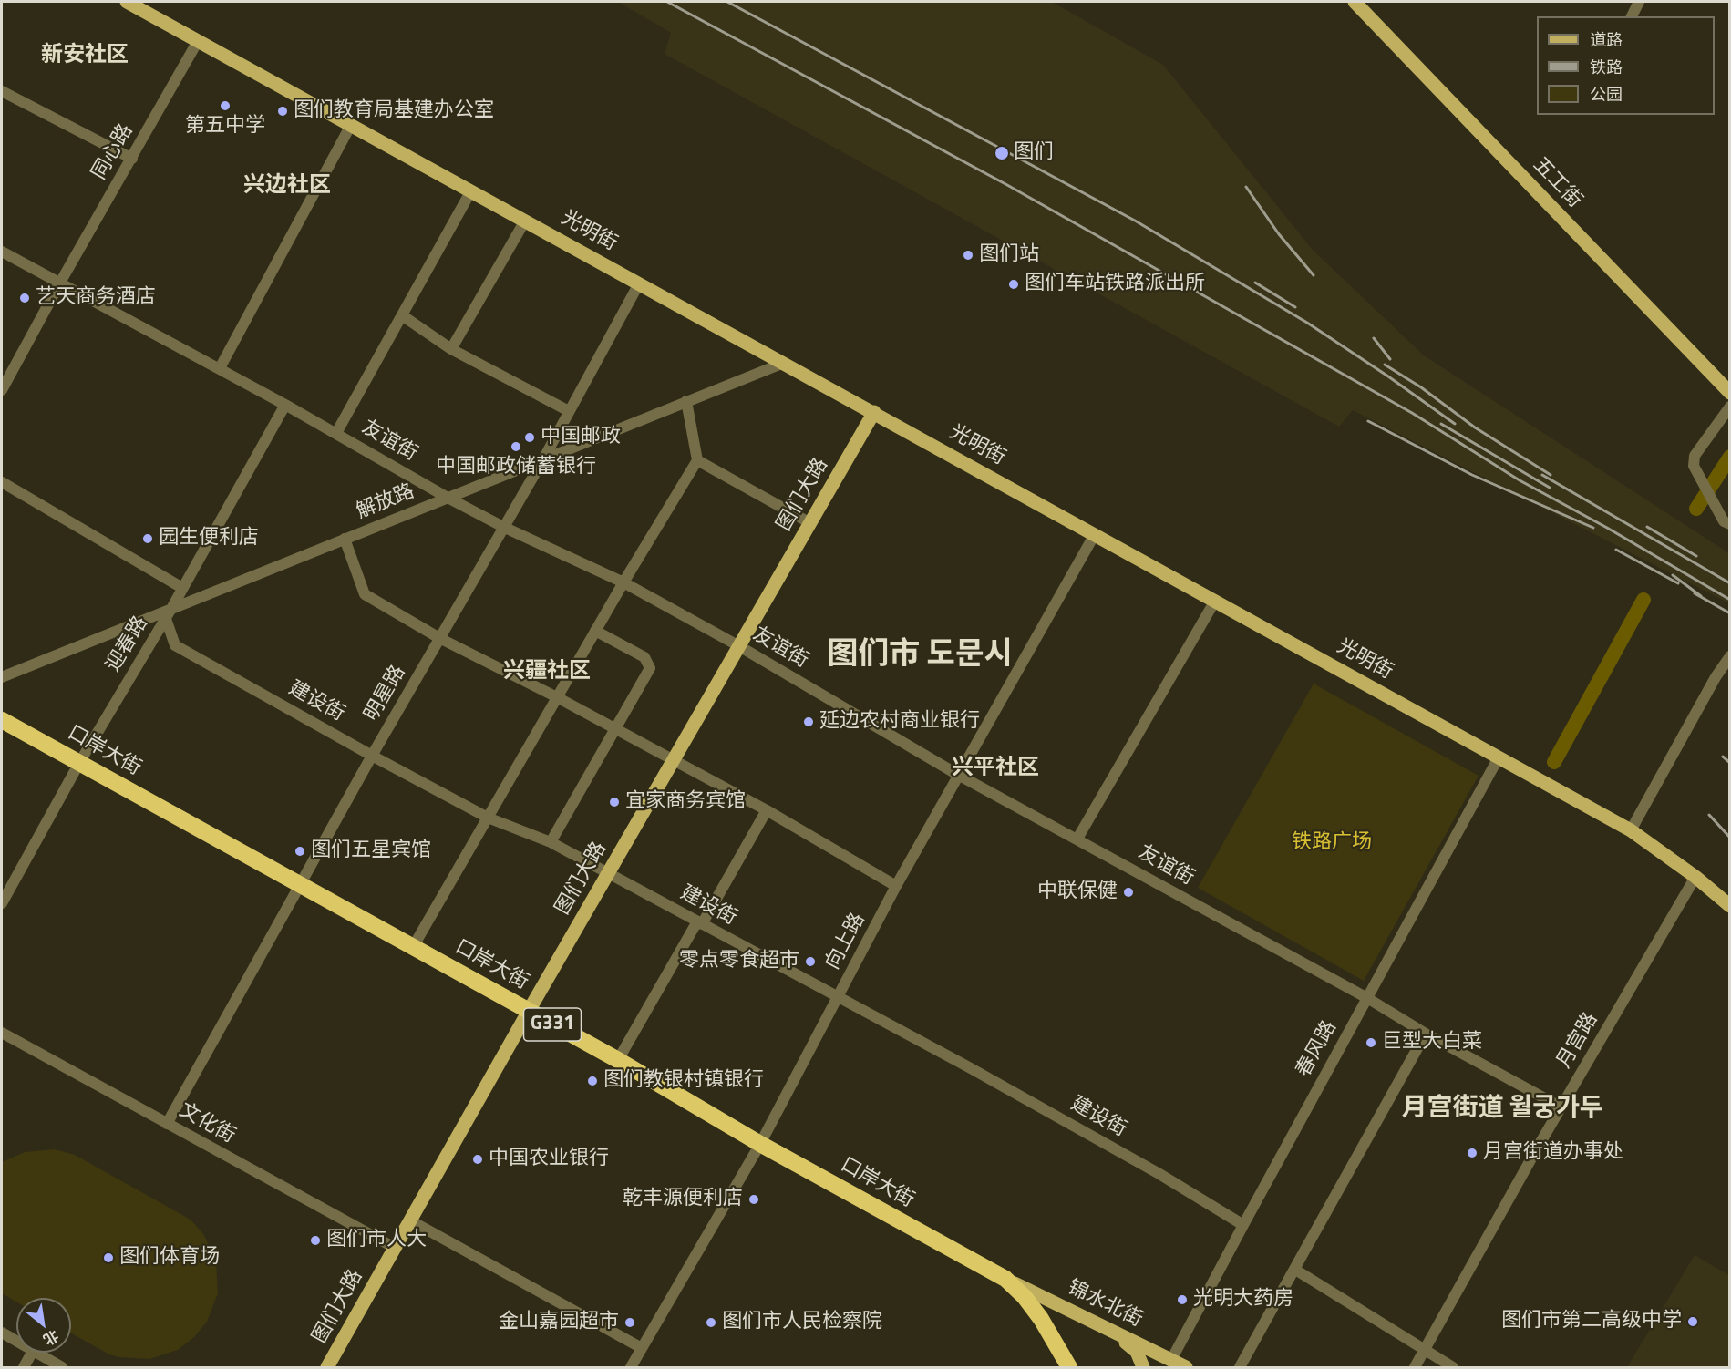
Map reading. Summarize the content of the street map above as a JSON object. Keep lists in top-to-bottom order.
{
  "streets": {
    "highway": ["口岸大街", "G331"],
    "main road": [
      "五工街",
      "光明街",
      "图们大路",
      "锦水北街"
    ],
    "street": [
      "同心路",
      "友谊街",
      "解放路",
      "迎春路",
      "明星路",
      "建设街",
      "向上路",
      "月宫路",
      "春风路",
      "文化街"
    ]
  },
  "crossings": [
    ["同心路", "光明街"],
    ["同心路", "友谊街"],
    ["光明街", "图们大路"],
    ["光明街", "解放路"],
    ["光明街", "明星路"],
    ["光明街", "向上路"],
    ["光明街", "月宫路"],
    ["光明街", "春风路"],
    ["友谊街", "图们大路"],
    ["友谊街", "解放路"],
    ["友谊街", "迎春路"],
    ["友谊街", "明星路"],
    ["友谊街", "向上路"],
    ["友谊街", "月宫路"],
    ["友谊街", "春风路"],
    ["图们大路", "建设街"],
    ["图们大路", "口岸大街"],
    ["图们大路", "文化街"],
    ["解放路", "迎春路"],
    ["解放路", "明星路"],
    ["迎春路", "建设街"],
    ["迎春路", "口岸大街"],
    ["明星路", "建设街"],
    ["明星路", "口岸大街"],
    ["明星路", "文化街"],
    ["建设街", "向上路"],
    ["建设街", "春风路"],
    ["口岸大街", "向上路"],
    ["口岸大街", "锦水北街"],
    ["春风路", "锦水北街"]
  ],
  "districts": [
    "新安社区",
    "兴边社区",
    "图们市 도문시",
    "兴疆社区",
    "兴平社区",
    "月宫街道 월궁가두"
  ],
  "parks": ["铁路广场"],
  "places": [
    "第五中学",
    "图们教育局基建办公室",
    "图们",
    "图们站",
    "图们车站铁路派出所",
    "艺天商务酒店",
    "中国邮政",
    "中国邮政储蓄银行",
    "园生便利店",
    "延边农村商业银行",
    "宜家商务宾馆",
    "图们五星宾馆",
    "中联保健",
    "零点零食超市",
    "巨型大白菜",
    "图们教银村镇银行",
    "月宫街道办事处",
    "中国农业银行",
    "乾丰源便利店",
    "图们市人大",
    "图们体育场",
    "光明大药房",
    "图们市第二高级中学",
    "金山嘉园超市",
    "图们市人民检察院"
  ],
  "legend": ["道路", "铁路", "公园"],
  "north": "bottom right"
}
